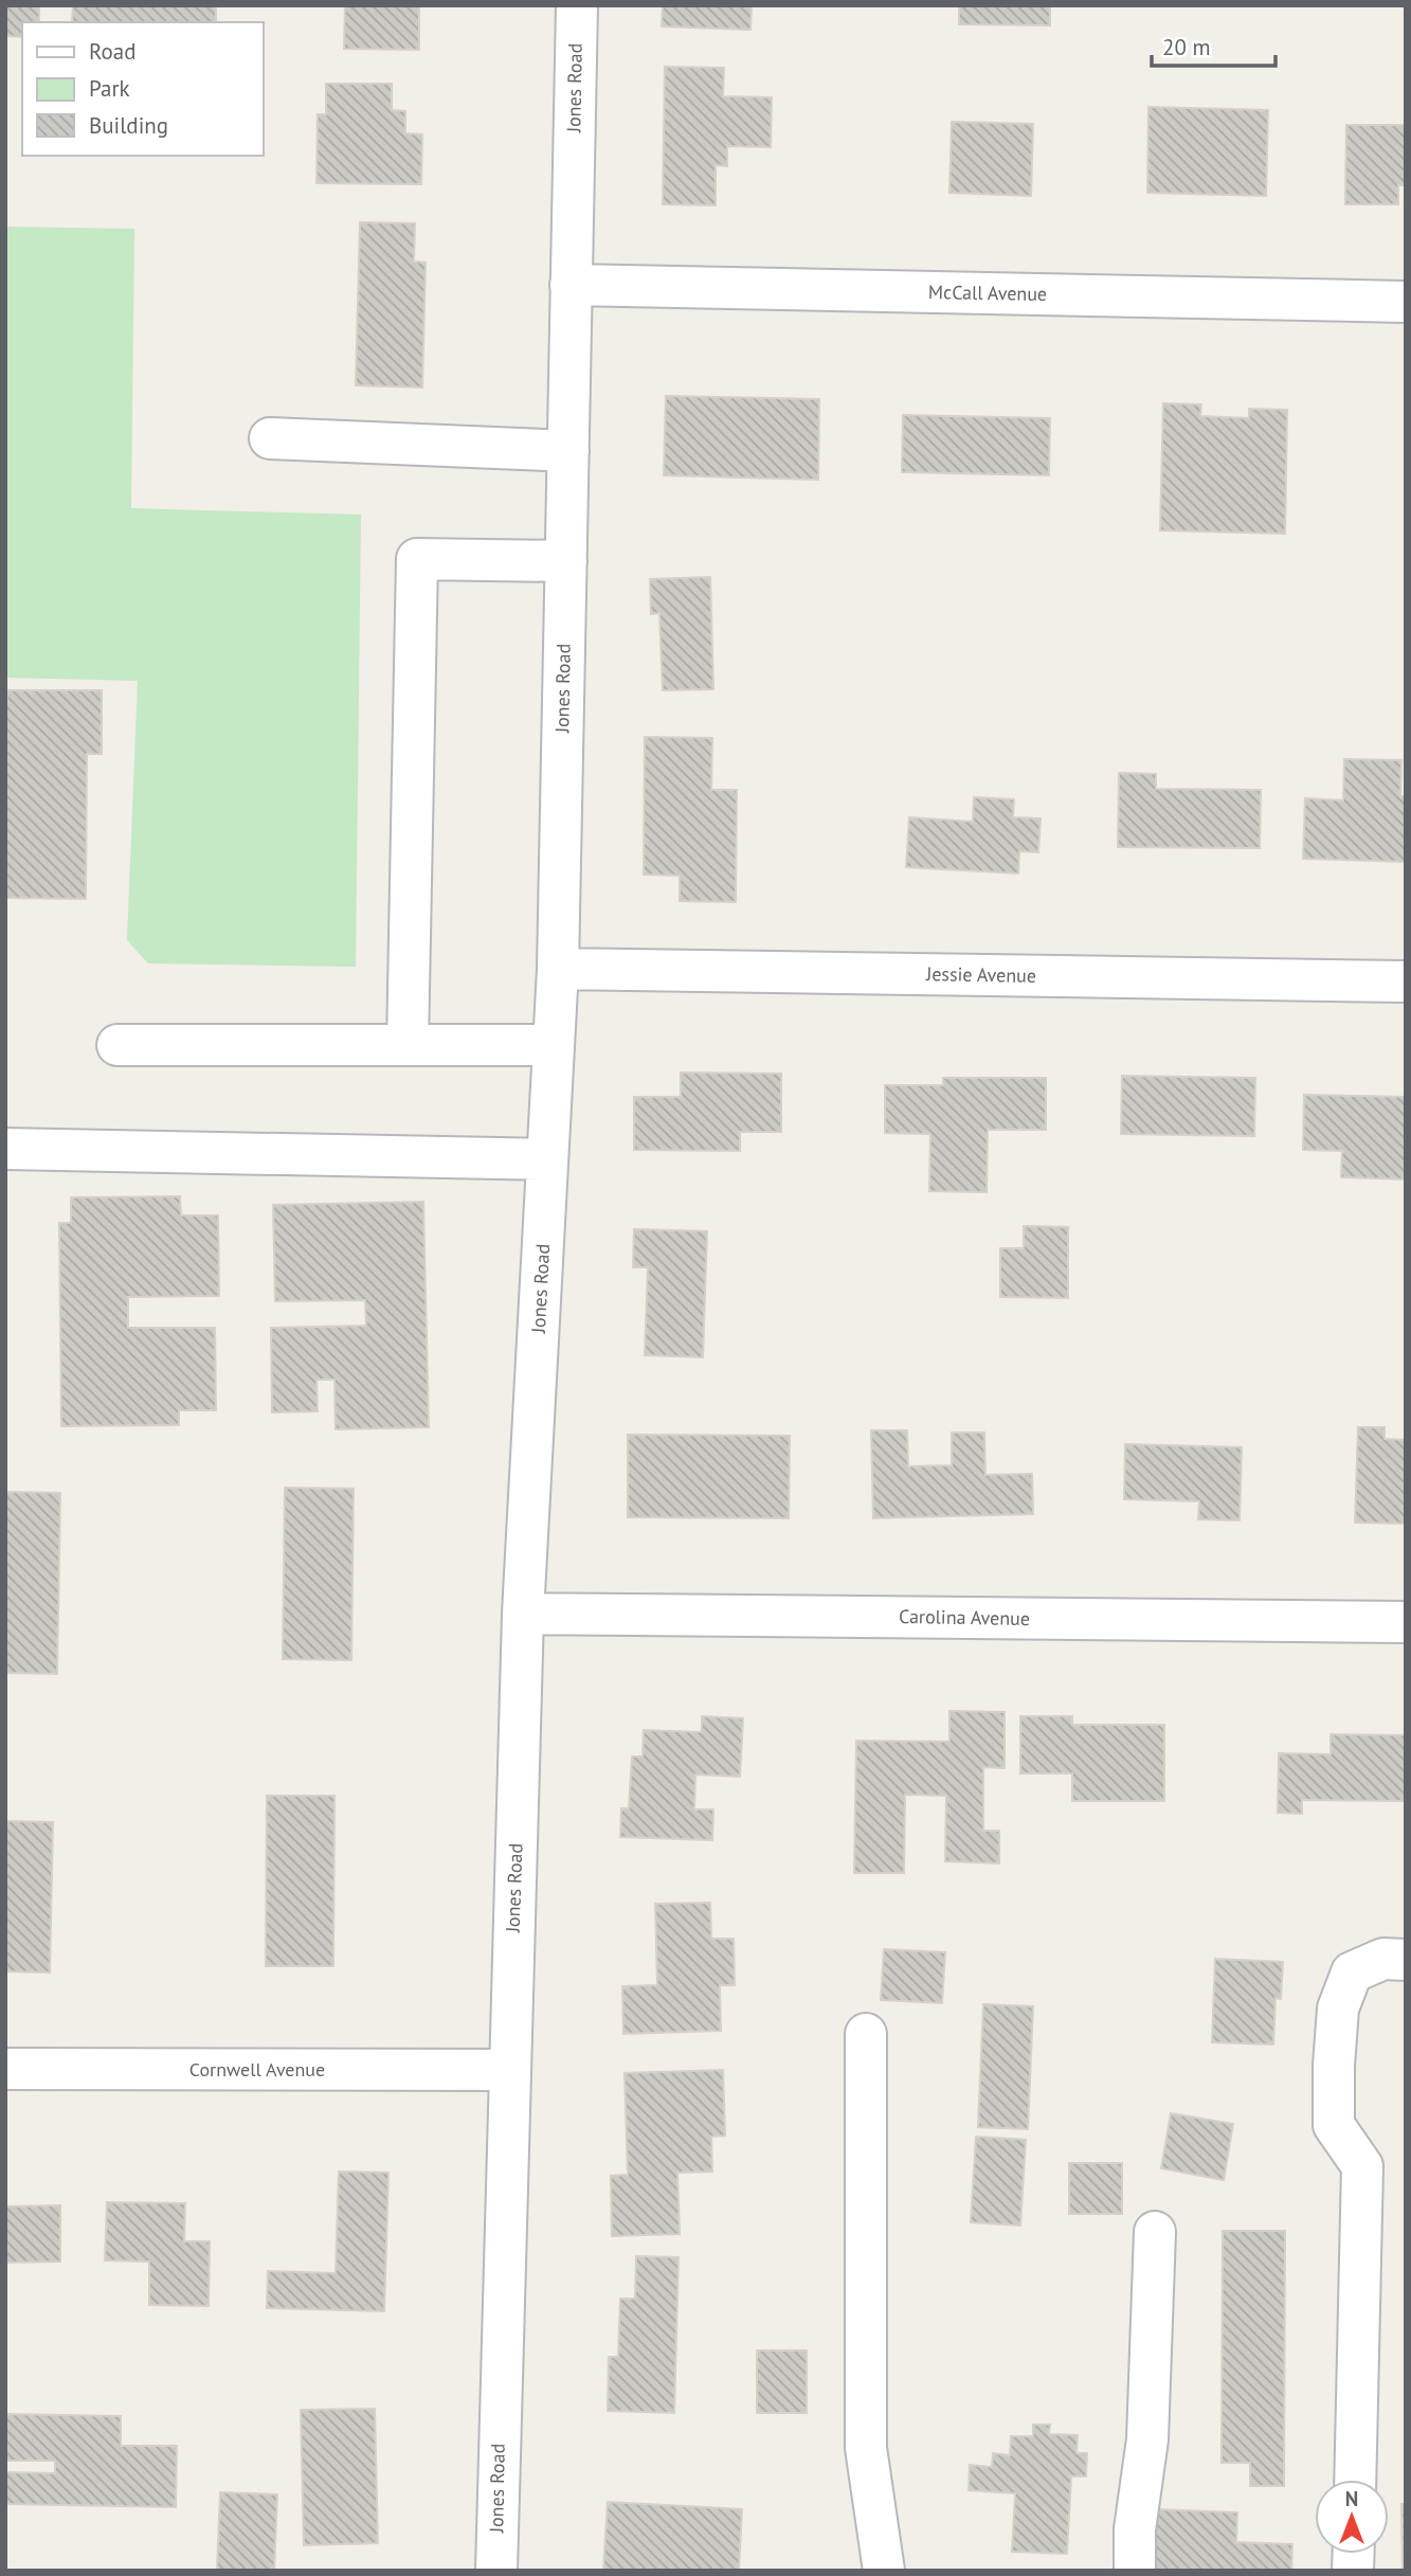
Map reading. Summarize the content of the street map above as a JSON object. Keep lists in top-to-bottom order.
{
  "streets": {
    "street": [
      "Jones Road",
      "McCall Avenue",
      "Jessie Avenue",
      "Carolina Avenue",
      "Cornwell Avenue"
    ]
  },
  "crossings": [
    ["Jones Road", "McCall Avenue"],
    ["Jones Road", "Jessie Avenue"],
    ["Jones Road", "Carolina Avenue"],
    ["Jones Road", "Cornwell Avenue"]
  ],
  "legend": ["Road", "Park", "Building"],
  "scale_bar": "20 m",
  "north": "top"
}
